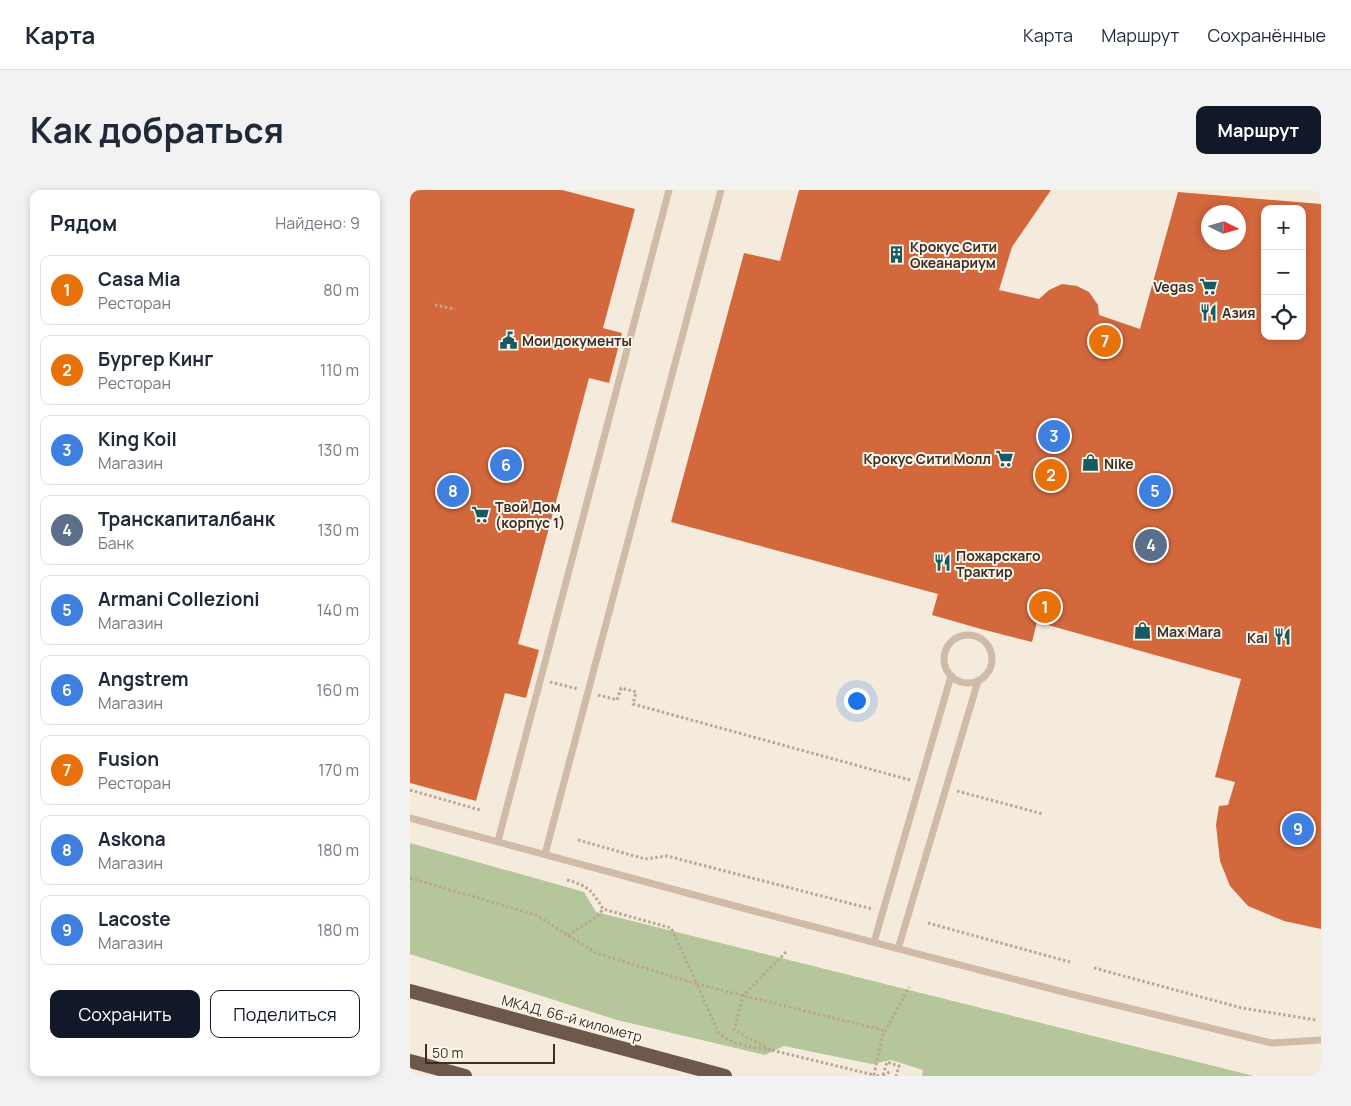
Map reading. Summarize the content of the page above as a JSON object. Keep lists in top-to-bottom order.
{
  "streets": {
    "highway": ["МКАД, 66-й километр"]
  },
  "places": {
    "building": ["Крокус Сити Океанариум"],
    "supermarket": ["Vegas", "Крокус Сити Молл", "Твой Дом (корпус 1)"],
    "restaurant": ["Азия", "Пожарскаго Трактир", "Kai"],
    "public building": ["Мои документы"],
    "shop": ["Nike", "Max Mara"]
  },
  "scale_bar": "50 m",
  "north": "right",
  "page": {
    "header": "Карта",
    "nav": ["Карта", "Маршрут", "Сохранённые"],
    "title": "Как добраться",
    "buttons": [
      "Маршрут",
      ["Сохранить", "Поделиться"]
    ],
    "heading": ["Рядом", "Найдено: 9"],
    "map_buttons": ["+", "−"],
    "list": [
      {
        "mark": "1",
        "name": "Casa Mia",
        "note": "Ресторан",
        "value": "80 m"
      },
      {
        "mark": "2",
        "name": "Бургер Кинг",
        "note": "Ресторан",
        "value": "110 m"
      },
      {
        "mark": "3",
        "name": "King Koil",
        "note": "Магазин",
        "value": "130 m"
      },
      {
        "mark": "4",
        "name": "Транскапиталбанк",
        "note": "Банк",
        "value": "130 m"
      },
      {
        "mark": "5",
        "name": "Armani Collezioni",
        "note": "Магазин",
        "value": "140 m"
      },
      {
        "mark": "6",
        "name": "Angstrem",
        "note": "Магазин",
        "value": "160 m"
      },
      {
        "mark": "7",
        "name": "Fusion",
        "note": "Ресторан",
        "value": "170 m"
      },
      {
        "mark": "8",
        "name": "Askona",
        "note": "Магазин",
        "value": "180 m"
      },
      {
        "mark": "9",
        "name": "Lacoste",
        "note": "Магазин",
        "value": "180 m"
      }
    ],
    "pins": [
      "7",
      "3",
      "6",
      "2",
      "5",
      "8",
      "4",
      "1",
      "9"
    ],
    "scale": "50 m"
  }
}
